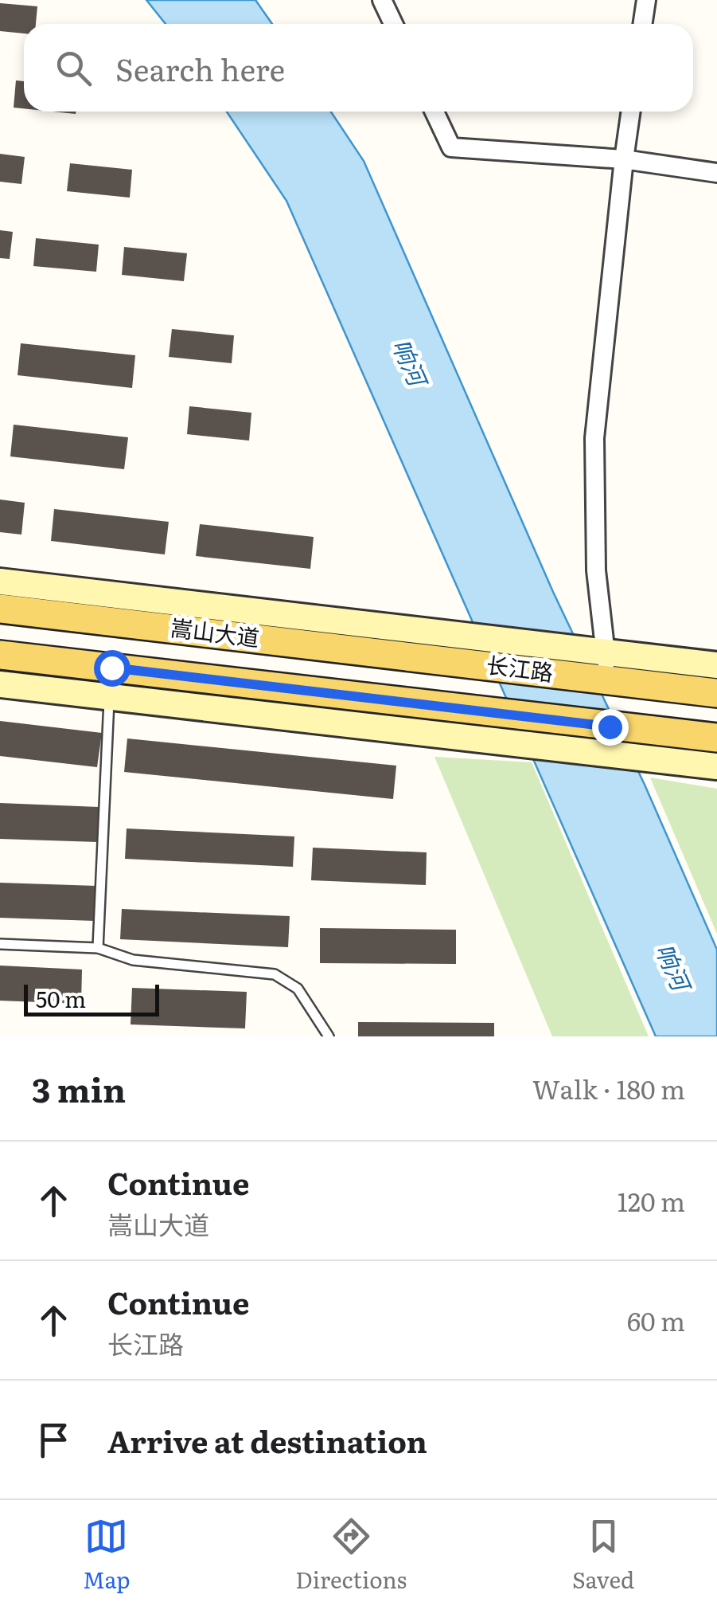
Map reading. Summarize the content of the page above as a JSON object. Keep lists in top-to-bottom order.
{
  "streets": {
    "main road": ["嵩山大道", "长江路"]
  },
  "crossings": [
    ["嵩山大道", "长江路"]
  ],
  "water": ["响河"],
  "scale_bar": "50 m",
  "page": {
    "search": "Search here",
    "scale": "50 m",
    "heading": ["3 min", "Walk · 180 m"],
    "list": [
      ["Continue", "嵩山大道", "120 m"],
      ["Continue", "长江路", "60 m"],
      "Arrive at destination"
    ],
    "nav": ["Map", "Directions", "Saved"]
  }
}
